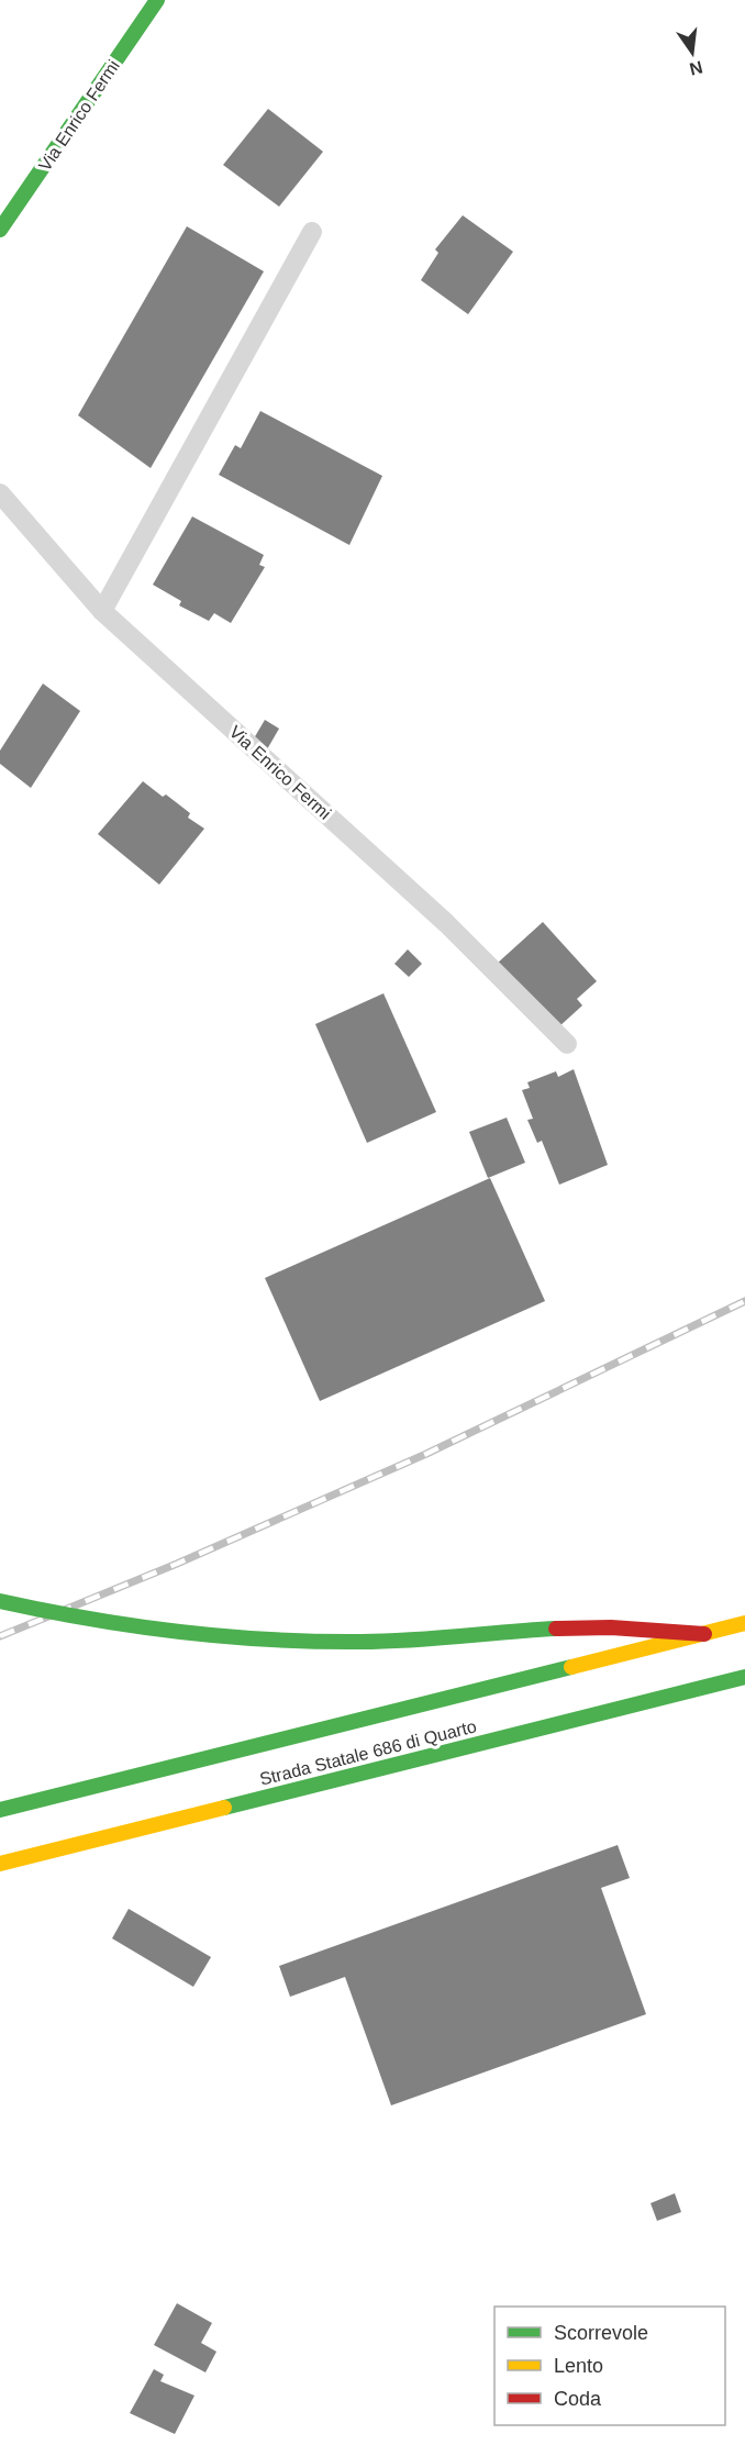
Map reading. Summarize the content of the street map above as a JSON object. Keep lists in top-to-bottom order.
{
  "streets": {
    "main road": ["Via Enrico Fermi", "Strada Statale 686 di Quarto"]
  },
  "legend": ["Scorrevole", "Lento", "Coda"],
  "north": "bottom"
}
